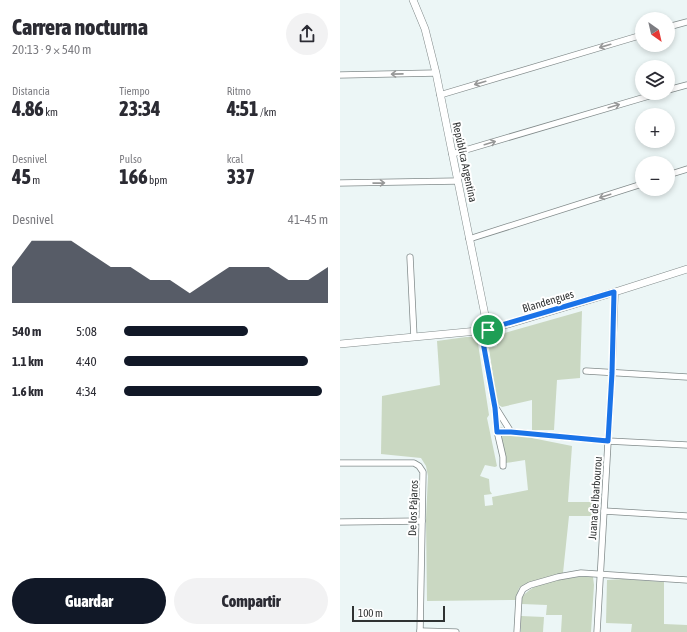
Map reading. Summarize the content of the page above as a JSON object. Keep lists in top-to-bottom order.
{
  "streets": {
    "street": [
      "República Argentina",
      "Blandengues",
      "Juana de Ibarbourou",
      "De los Pájaros"
    ]
  },
  "crossings": [
    ["República Argentina", "Blandengues"],
    ["Blandengues", "Juana de Ibarbourou"]
  ],
  "scale_bar": "100 m",
  "north": "bottom right",
  "page": {
    "heading": ["Carrera nocturna", "20:13 · 9 × 540 m"],
    "map_buttons": ["+", "−"],
    "stats": [
      ["Distancia", "4.86 km"],
      ["Tiempo", "23:34"],
      ["Ritmo", "4:51 /km"],
      ["Desnivel", "45 m"],
      ["Pulso", "166 bpm"],
      ["kcal", "337"]
    ],
    "chart": ["Desnivel", "41–45 m"],
    "list": [
      {
        "name": "540 m",
        "note": "5:08"
      },
      {
        "name": "1.1 km",
        "note": "4:40"
      },
      {
        "name": "1.6 km",
        "note": "4:34"
      }
    ],
    "buttons": ["Guardar", "Compartir"],
    "scale": "100 m"
  }
}
